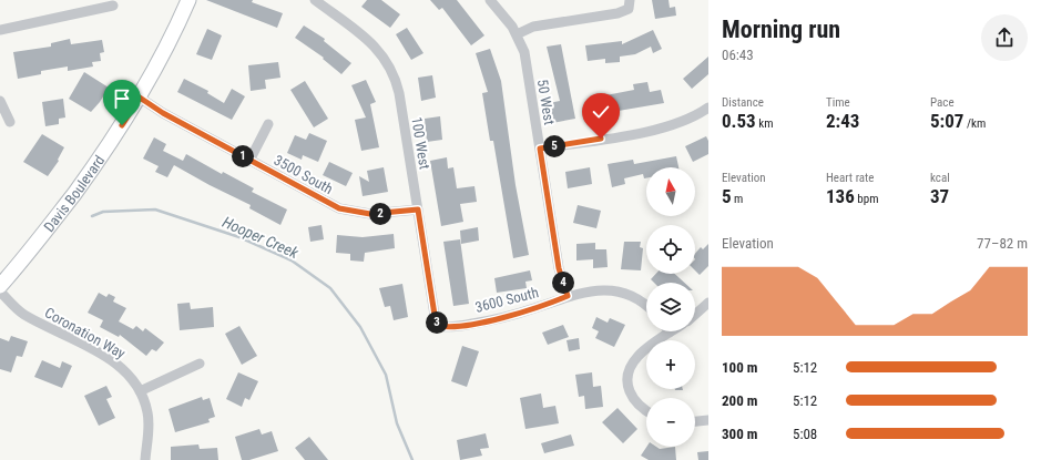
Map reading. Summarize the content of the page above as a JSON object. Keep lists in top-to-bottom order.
{
  "streets": {
    "street": [
      "50 West",
      "100 West",
      "3500 South",
      "Davis Boulevard",
      "3600 South",
      "Coronation Way"
    ]
  },
  "crossings": [
    ["50 West", "3600 South"],
    ["100 West", "3500 South"],
    ["100 West", "3600 South"],
    ["3500 South", "Davis Boulevard"]
  ],
  "water": ["Hooper Creek"],
  "north": "top",
  "page": {
    "heading": ["Morning run", "06:43"],
    "stats": [
      ["Distance", "0.53 km"],
      ["Time", "2:43"],
      ["Pace", "5:07 /km"],
      ["Elevation", "5 m"],
      ["Heart rate", "136 bpm"],
      ["kcal", "37"]
    ],
    "pins": [
      "5",
      "1",
      "2",
      "4",
      "3"
    ],
    "map_buttons": ["+", "−"],
    "chart": ["Elevation", "77–82 m"],
    "list": [
      {
        "name": "100 m",
        "note": "5:12"
      },
      {
        "name": "200 m",
        "note": "5:12"
      },
      {
        "name": "300 m",
        "note": "5:08"
      }
    ]
  }
}
